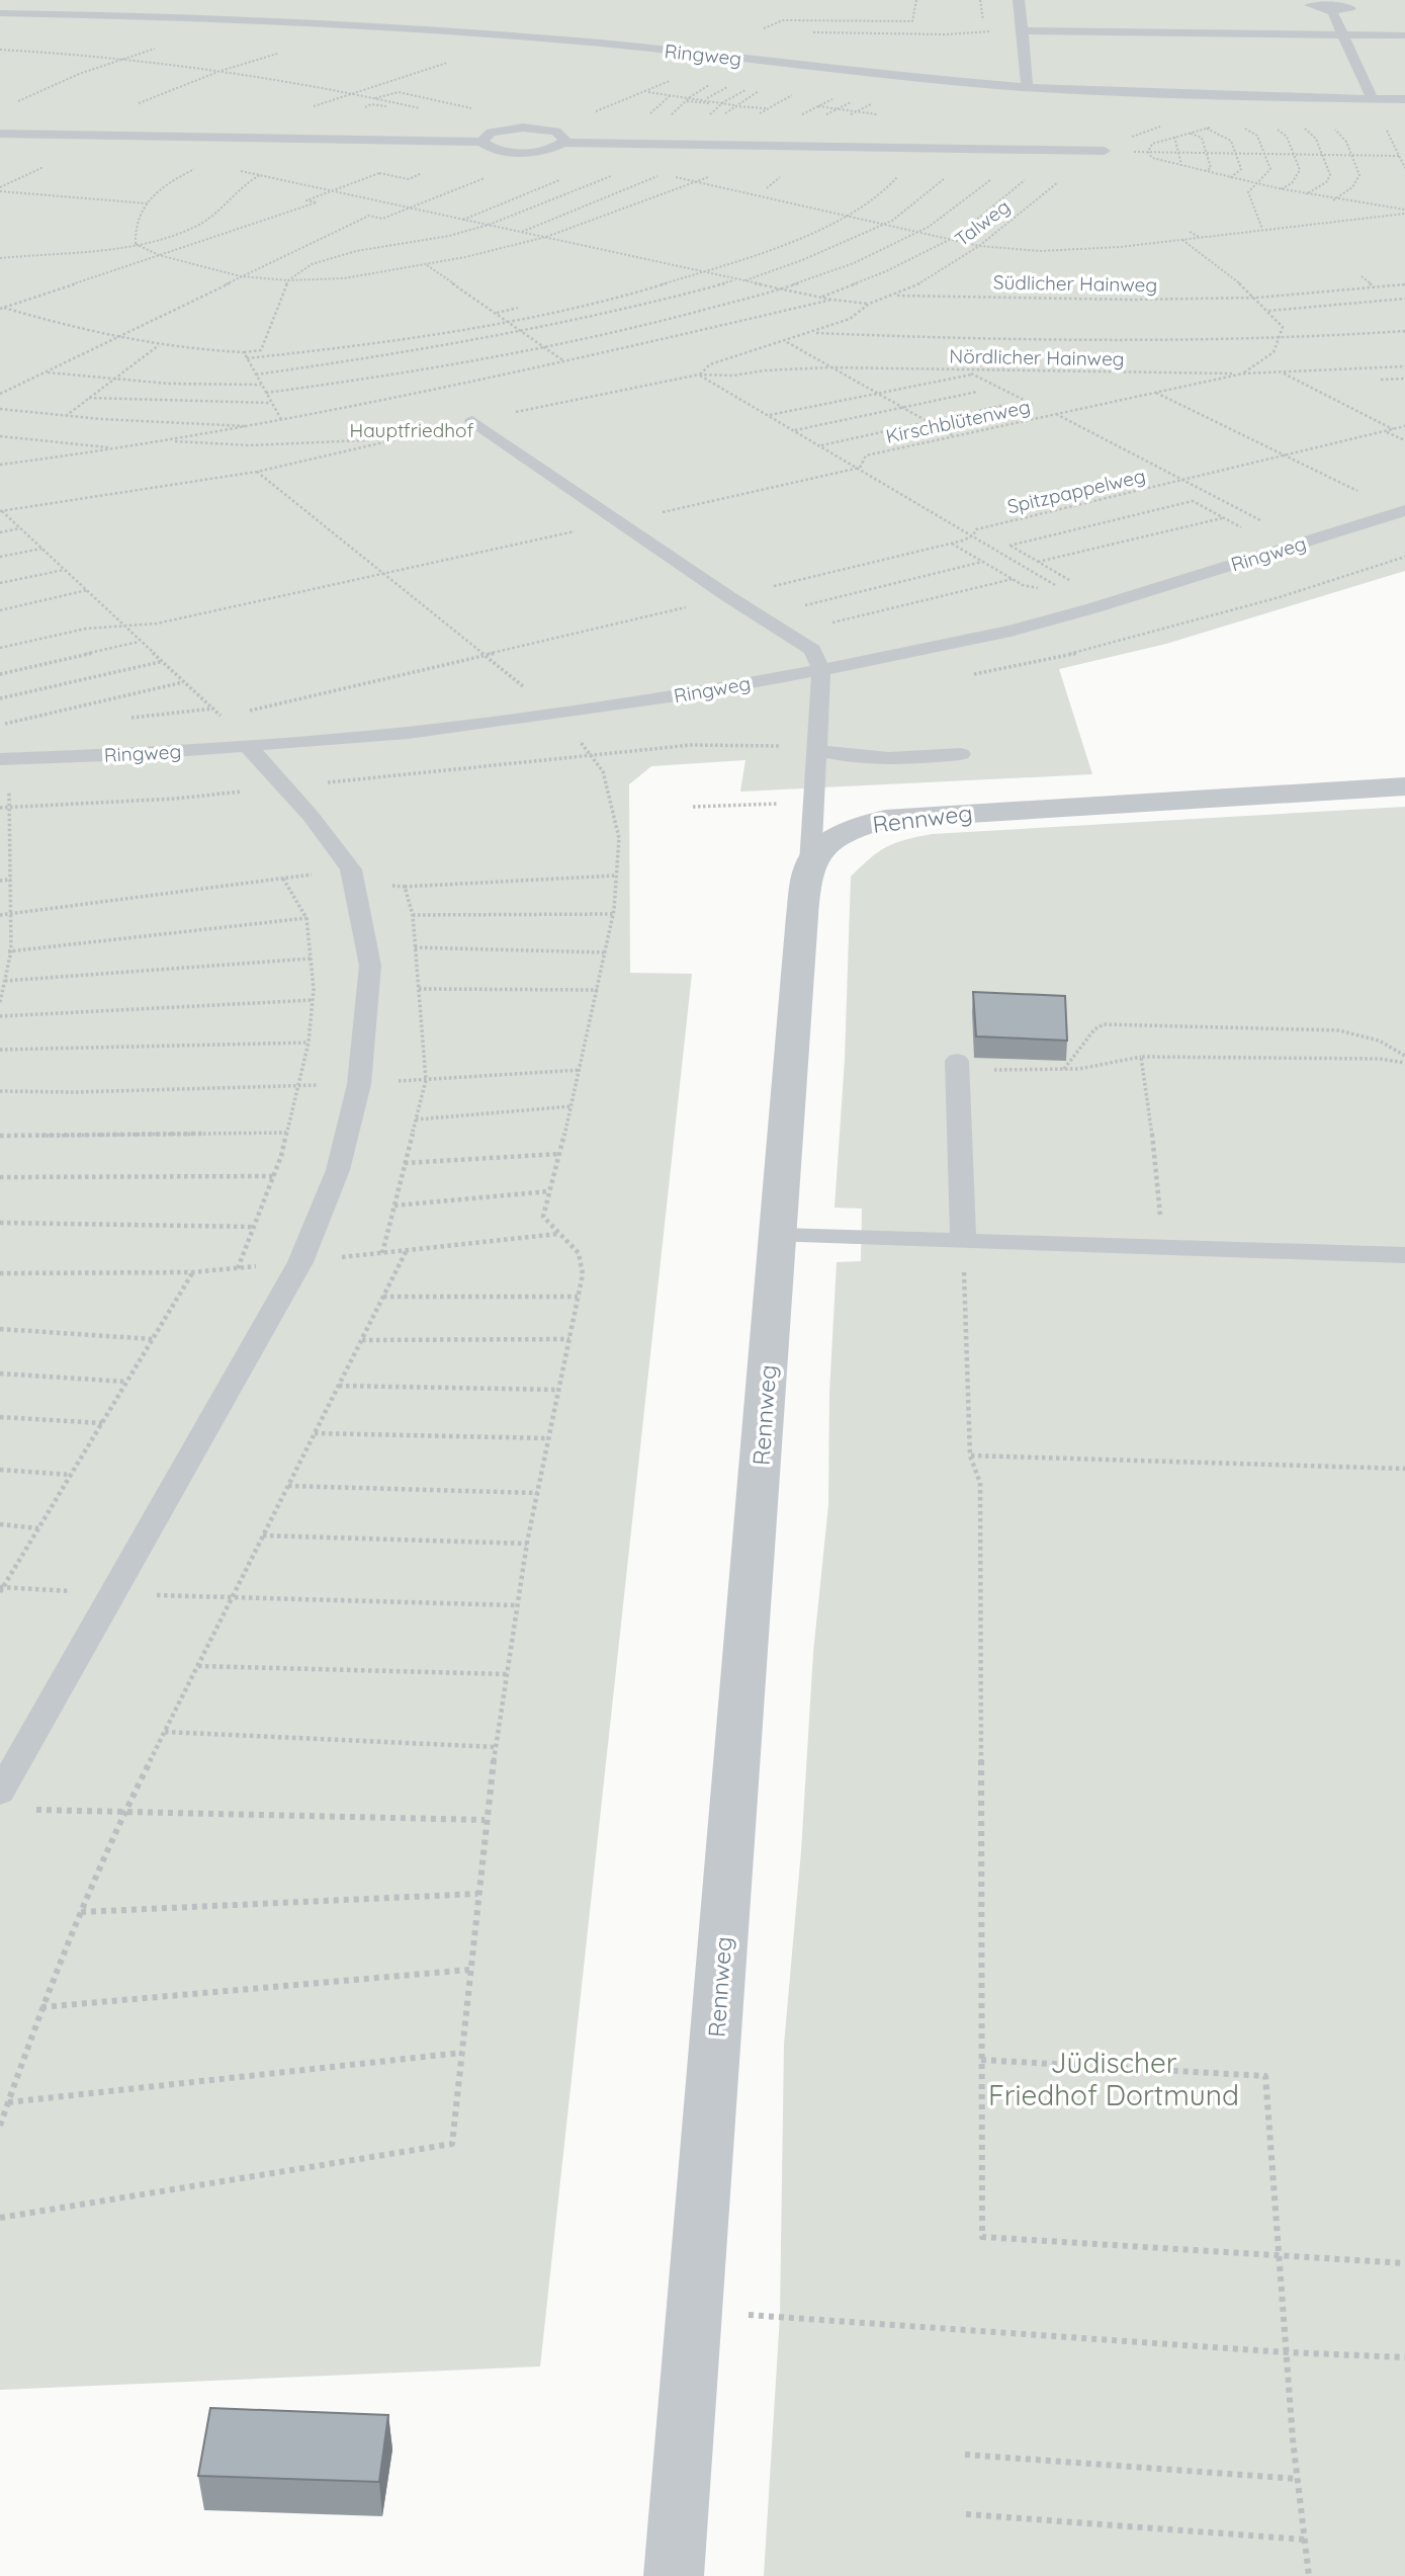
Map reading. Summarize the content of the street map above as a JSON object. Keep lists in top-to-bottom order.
{
  "streets": {
    "street": ["Rennweg"],
    "lane": ["Ringweg"],
    "path": [
      "Talweg",
      "Südlicher Hainweg",
      "Nördlicher Hainweg",
      "Kirschblütenweg",
      "Spitzpappelweg"
    ]
  },
  "crossings": [
    ["Talweg", "Südlicher Hainweg"],
    ["Nördlicher Hainweg", "Kirschblütenweg"]
  ],
  "parks": ["Hauptfriedhof", "Jüdischer Friedhof Dortmund"]
}
